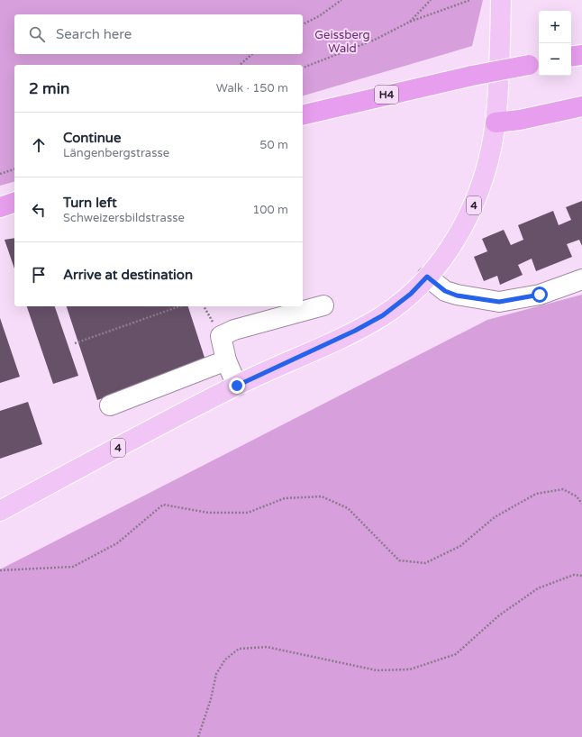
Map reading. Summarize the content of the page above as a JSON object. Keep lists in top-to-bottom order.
{
  "streets": {
    "highway": ["H4"],
    "main road": ["4"]
  },
  "parks": ["Geissberg Wald"],
  "page": {
    "map_buttons": ["+", "−"],
    "search": "Search here",
    "heading": ["2 min", "Walk · 150 m"],
    "list": [
      ["Continue", "Längenbergstrasse", "50 m"],
      ["Turn left", "Schweizersbildstrasse", "100 m"],
      "Arrive at destination"
    ]
  }
}
